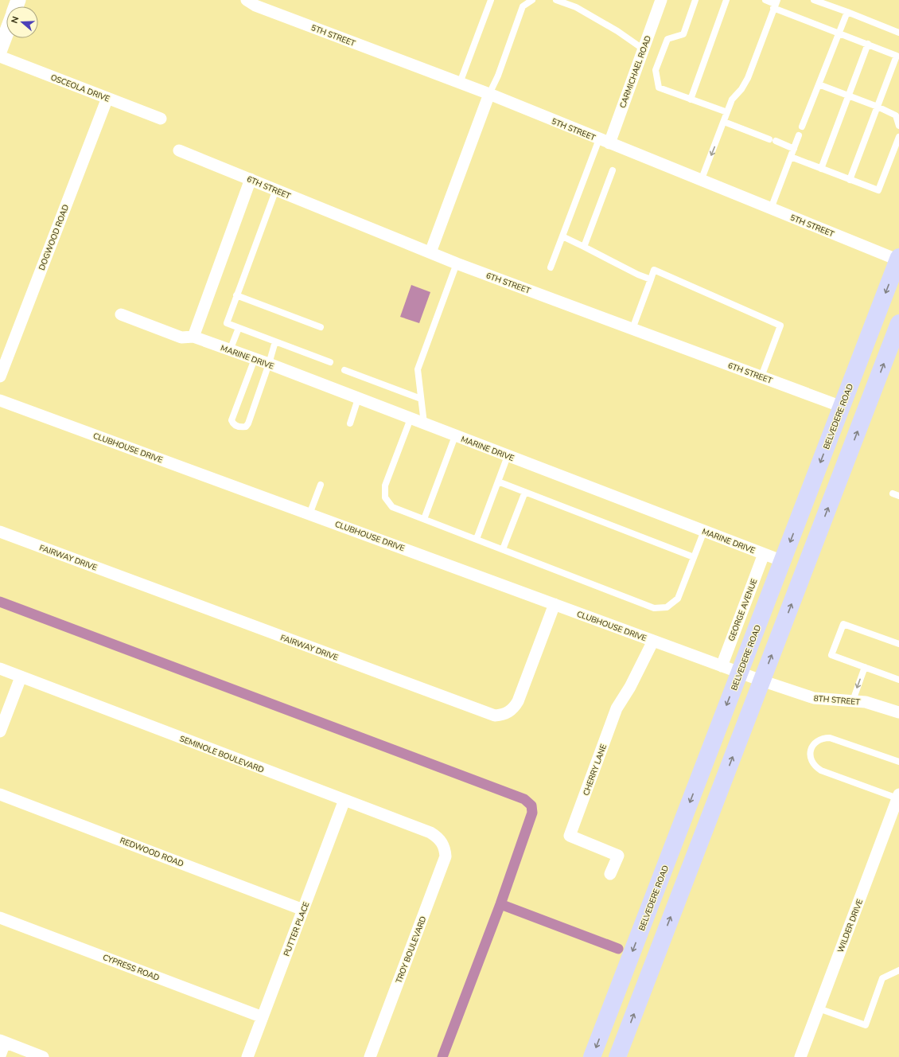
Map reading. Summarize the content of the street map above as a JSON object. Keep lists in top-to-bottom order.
{
  "streets": {
    "main road": ["BELVEDERE ROAD"],
    "street": [
      "5TH STREET",
      "CARMICHAEL ROAD",
      "OSCEOLA DRIVE",
      "6TH STREET",
      "DOGWOOD ROAD",
      "MARINE DRIVE",
      "CLUBHOUSE DRIVE",
      "FAIRWAY DRIVE",
      "GEORGE AVENUE",
      "8TH STREET",
      "SEMINOLE BOULEVARD",
      "CHERRY LANE",
      "REDWOOD ROAD",
      "WILDER DRIVE",
      "PUTTER PLACE",
      "TROY BOULEVARD",
      "CYPRESS ROAD"
    ]
  },
  "crossings": [
    ["5TH STREET", "CARMICHAEL ROAD"],
    ["5TH STREET", "BELVEDERE ROAD"],
    ["OSCEOLA DRIVE", "DOGWOOD ROAD"],
    ["6TH STREET", "BELVEDERE ROAD"],
    ["MARINE DRIVE", "BELVEDERE ROAD"],
    ["MARINE DRIVE", "GEORGE AVENUE"],
    ["BELVEDERE ROAD", "CLUBHOUSE DRIVE"],
    ["BELVEDERE ROAD", "8TH STREET"],
    ["CLUBHOUSE DRIVE", "FAIRWAY DRIVE"],
    ["CLUBHOUSE DRIVE", "GEORGE AVENUE"],
    ["CLUBHOUSE DRIVE", "8TH STREET"],
    ["CLUBHOUSE DRIVE", "CHERRY LANE"],
    ["SEMINOLE BOULEVARD", "PUTTER PLACE"],
    ["SEMINOLE BOULEVARD", "TROY BOULEVARD"],
    ["REDWOOD ROAD", "PUTTER PLACE"],
    ["PUTTER PLACE", "CYPRESS ROAD"]
  ],
  "north": "left"
}
